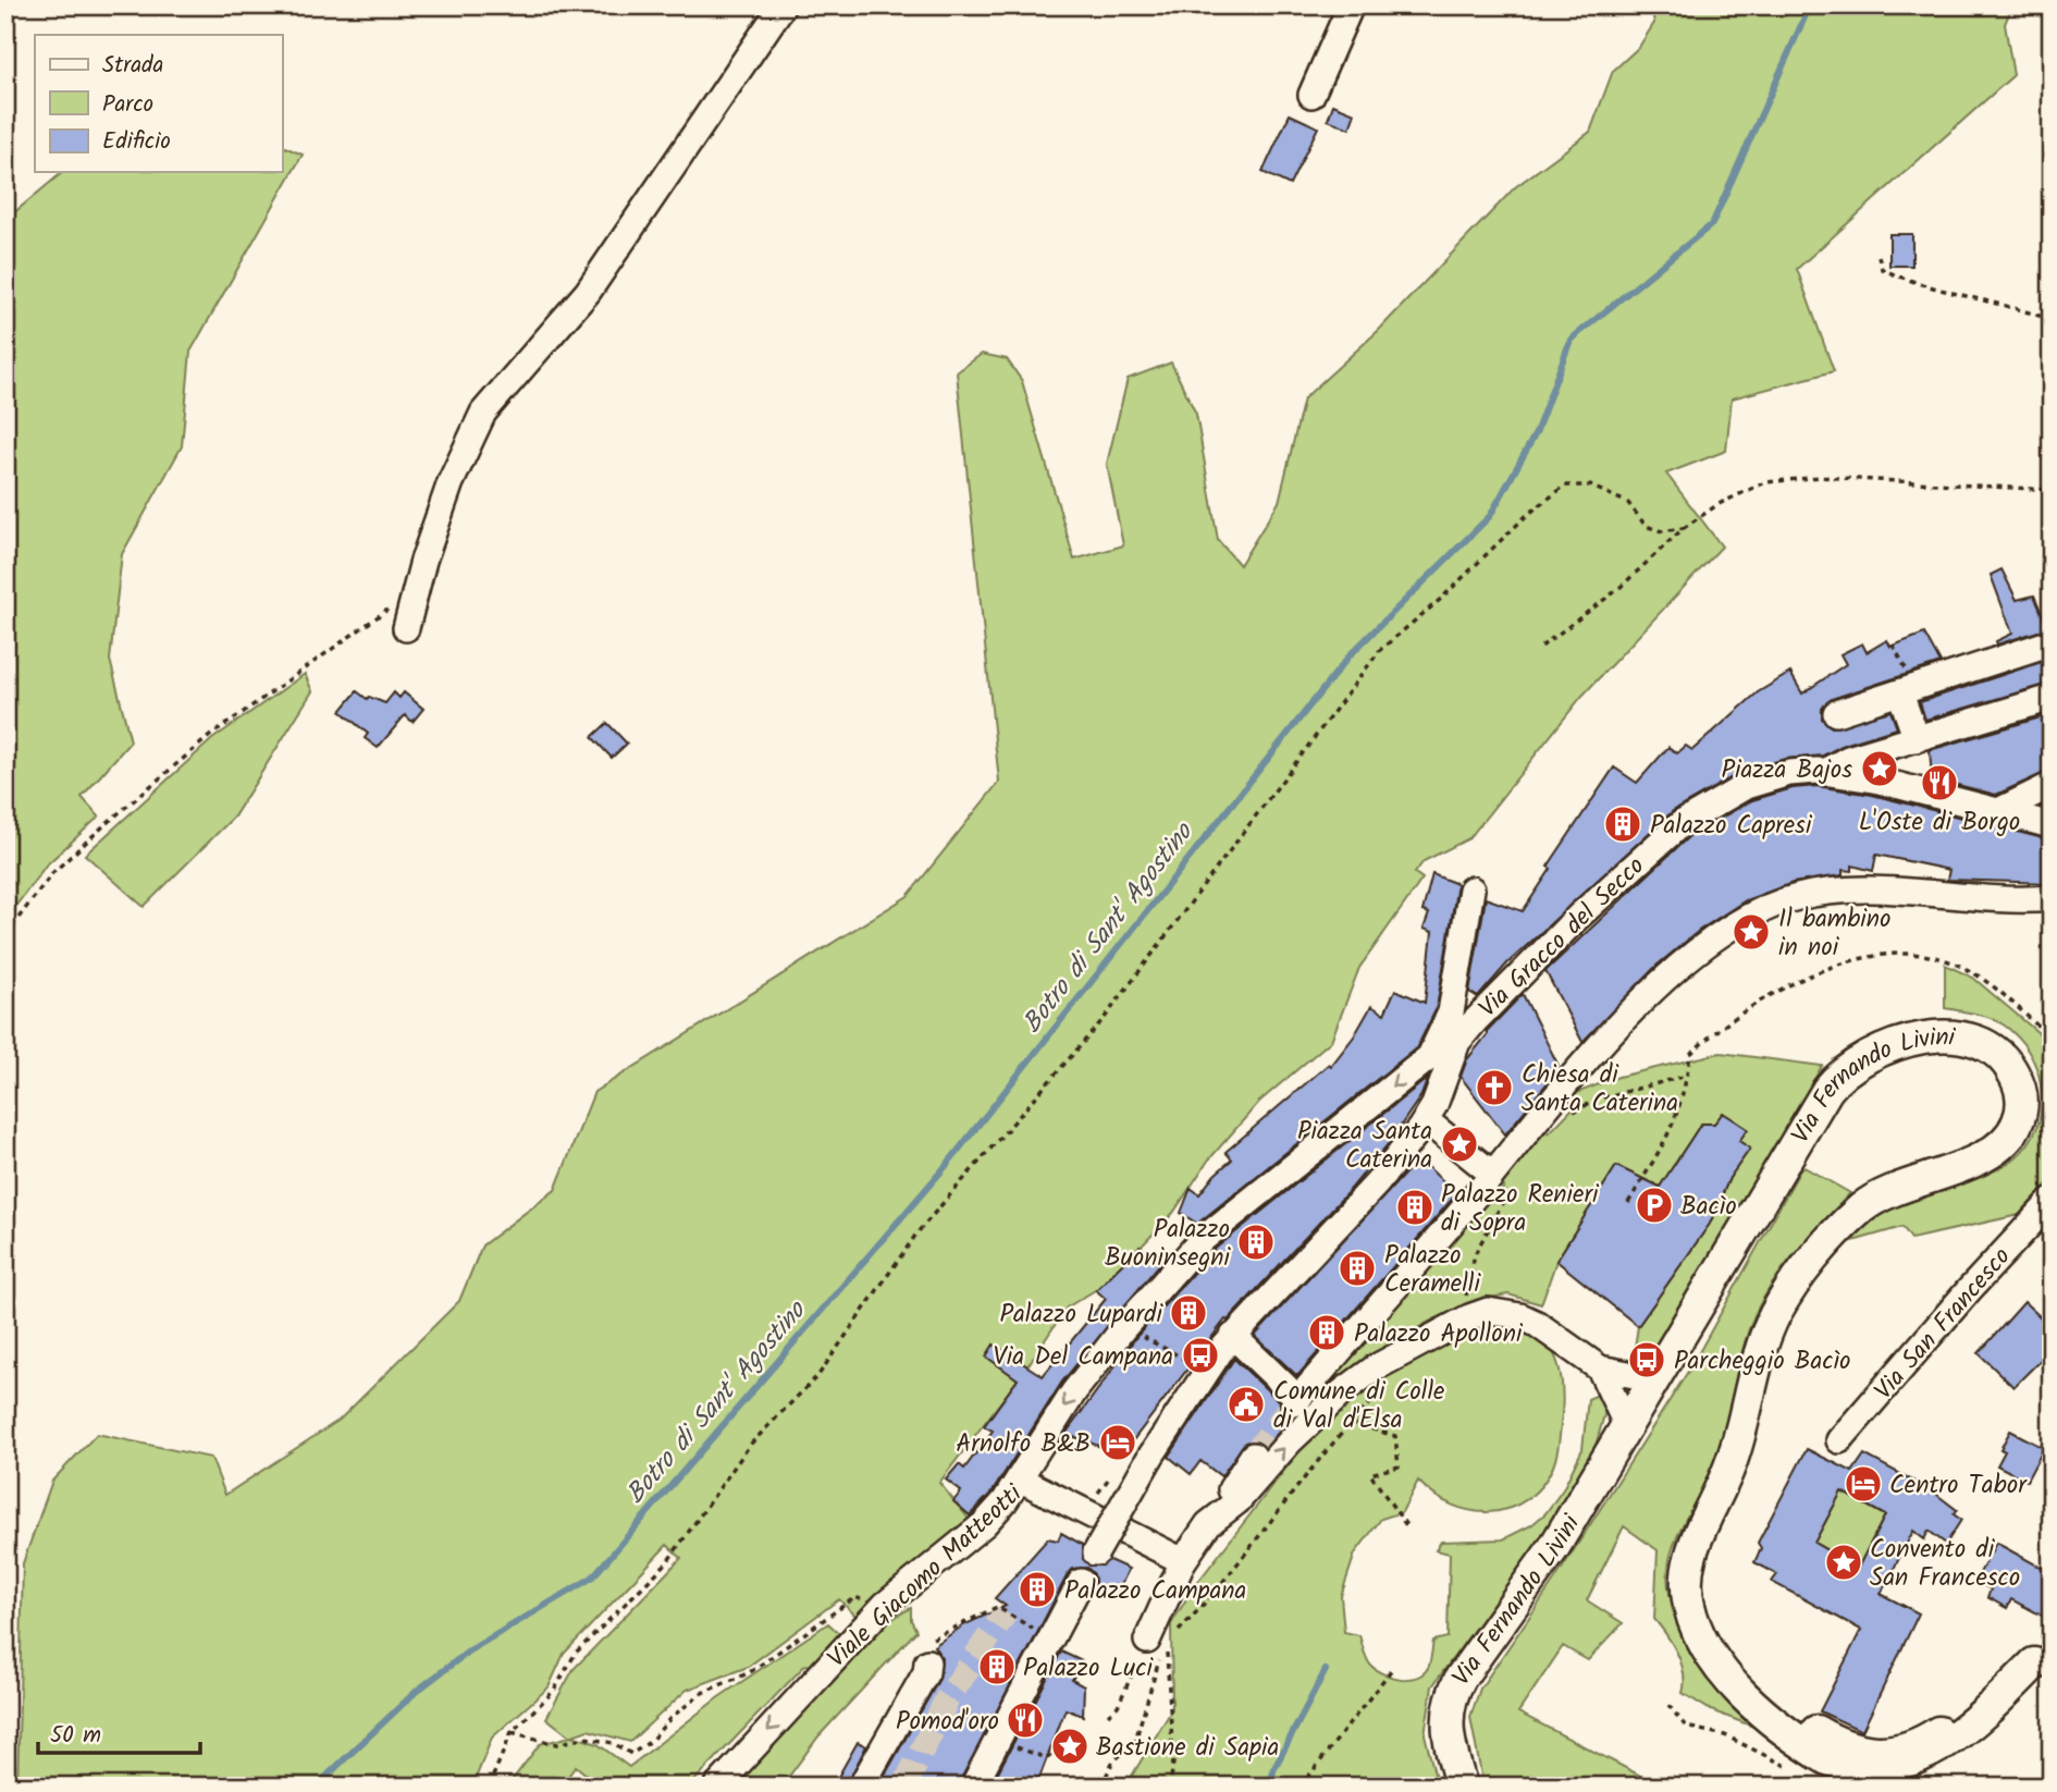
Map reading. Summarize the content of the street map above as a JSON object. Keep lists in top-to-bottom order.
{
  "streets": {
    "main road": ["Via Fernando Livini"],
    "street": ["Via Gracco del Secco", "Via San Francesco", "Viale Giacomo Matteotti"]
  },
  "water": ["Botro di Sant' Agostino"],
  "places": {
    "place": [
      "Piazza Bajos",
      "Il bambino in noi",
      "Piazza Santa Caterina",
      "Convento di San Francesco",
      "Bastione di Sapia"
    ],
    "restaurant": ["L'Oste di Borgo", "Pomod'oro"],
    "building": [
      "Palazzo Capresi",
      "Palazzo Renieri di Sopra",
      "Palazzo Buoninsegni",
      "Palazzo Ceramelli",
      "Palazzo Lupardi",
      "Palazzo Apolloni",
      "Palazzo Campana",
      "Palazzo Luci"
    ],
    "church": ["Chiesa di Santa Caterina"],
    "parking": ["Bacìo"],
    "bus stop": ["Via Del Campana", "Parcheggio Bacìo"],
    "public building": ["Comune di Colle di Val d'Elsa"],
    "hotel": ["Arnolfo B&B", "Centro Tabor"]
  },
  "legend": ["Strada", "Parco", "Edificio"],
  "scale_bar": "50 m"
}
